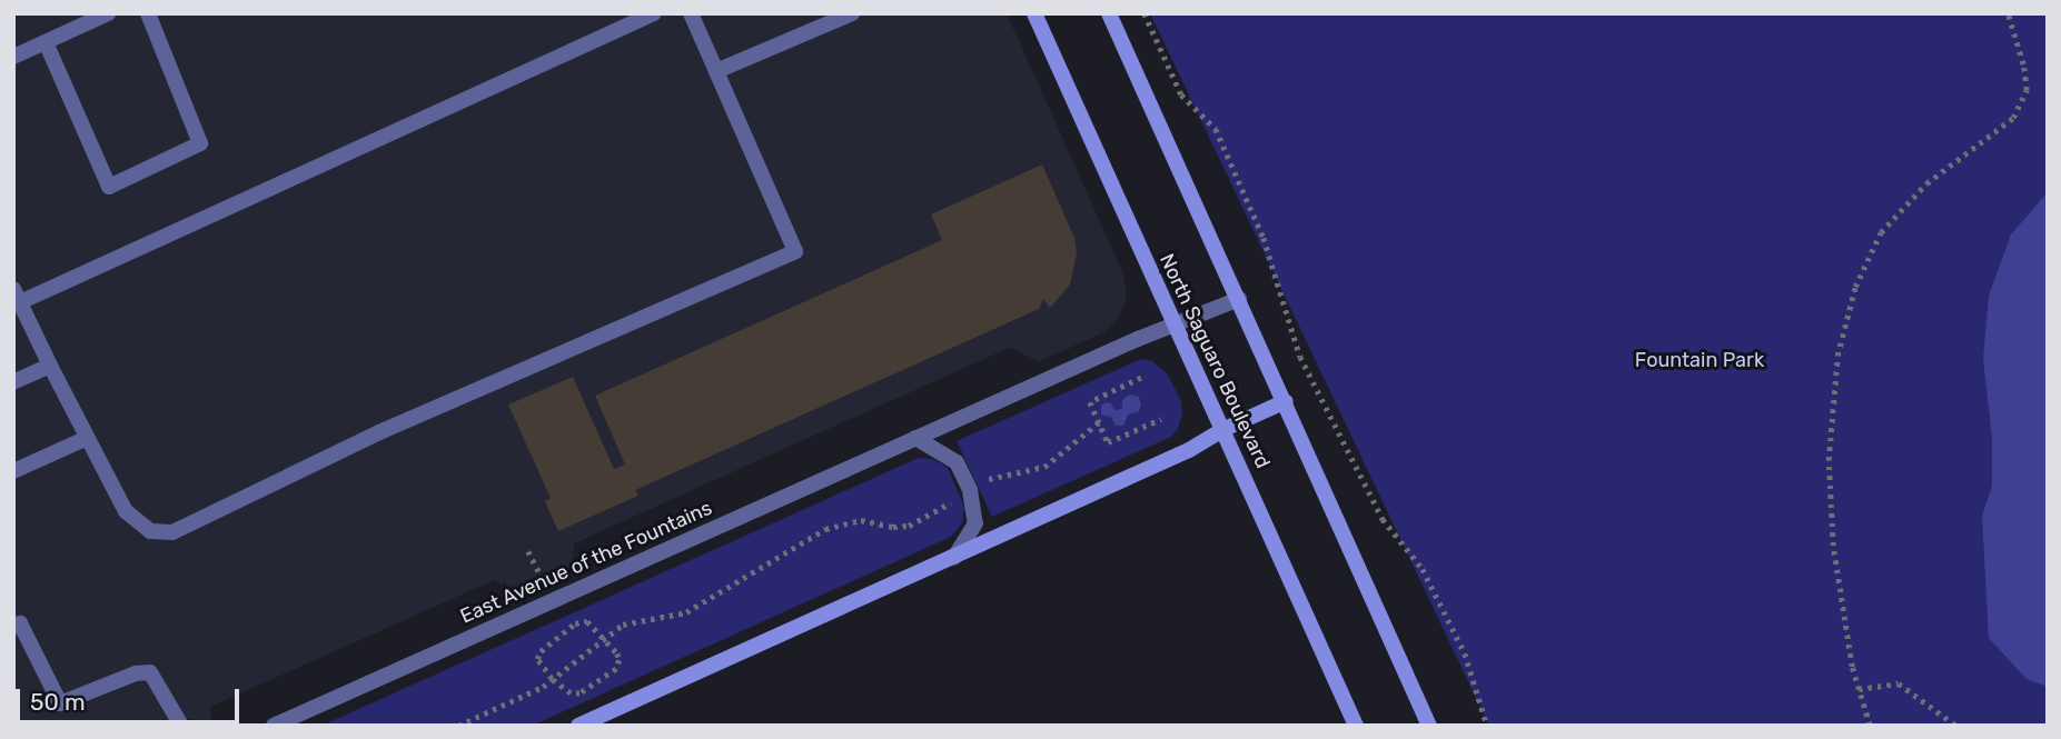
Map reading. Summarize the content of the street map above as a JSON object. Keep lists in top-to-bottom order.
{
  "streets": {
    "main road": ["North Saguaro Boulevard"],
    "street": ["East Avenue of the Fountains"]
  },
  "crossings": [
    ["North Saguaro Boulevard", "East Avenue of the Fountains"]
  ],
  "parks": ["Fountain Park"],
  "scale_bar": "50 m"
}
